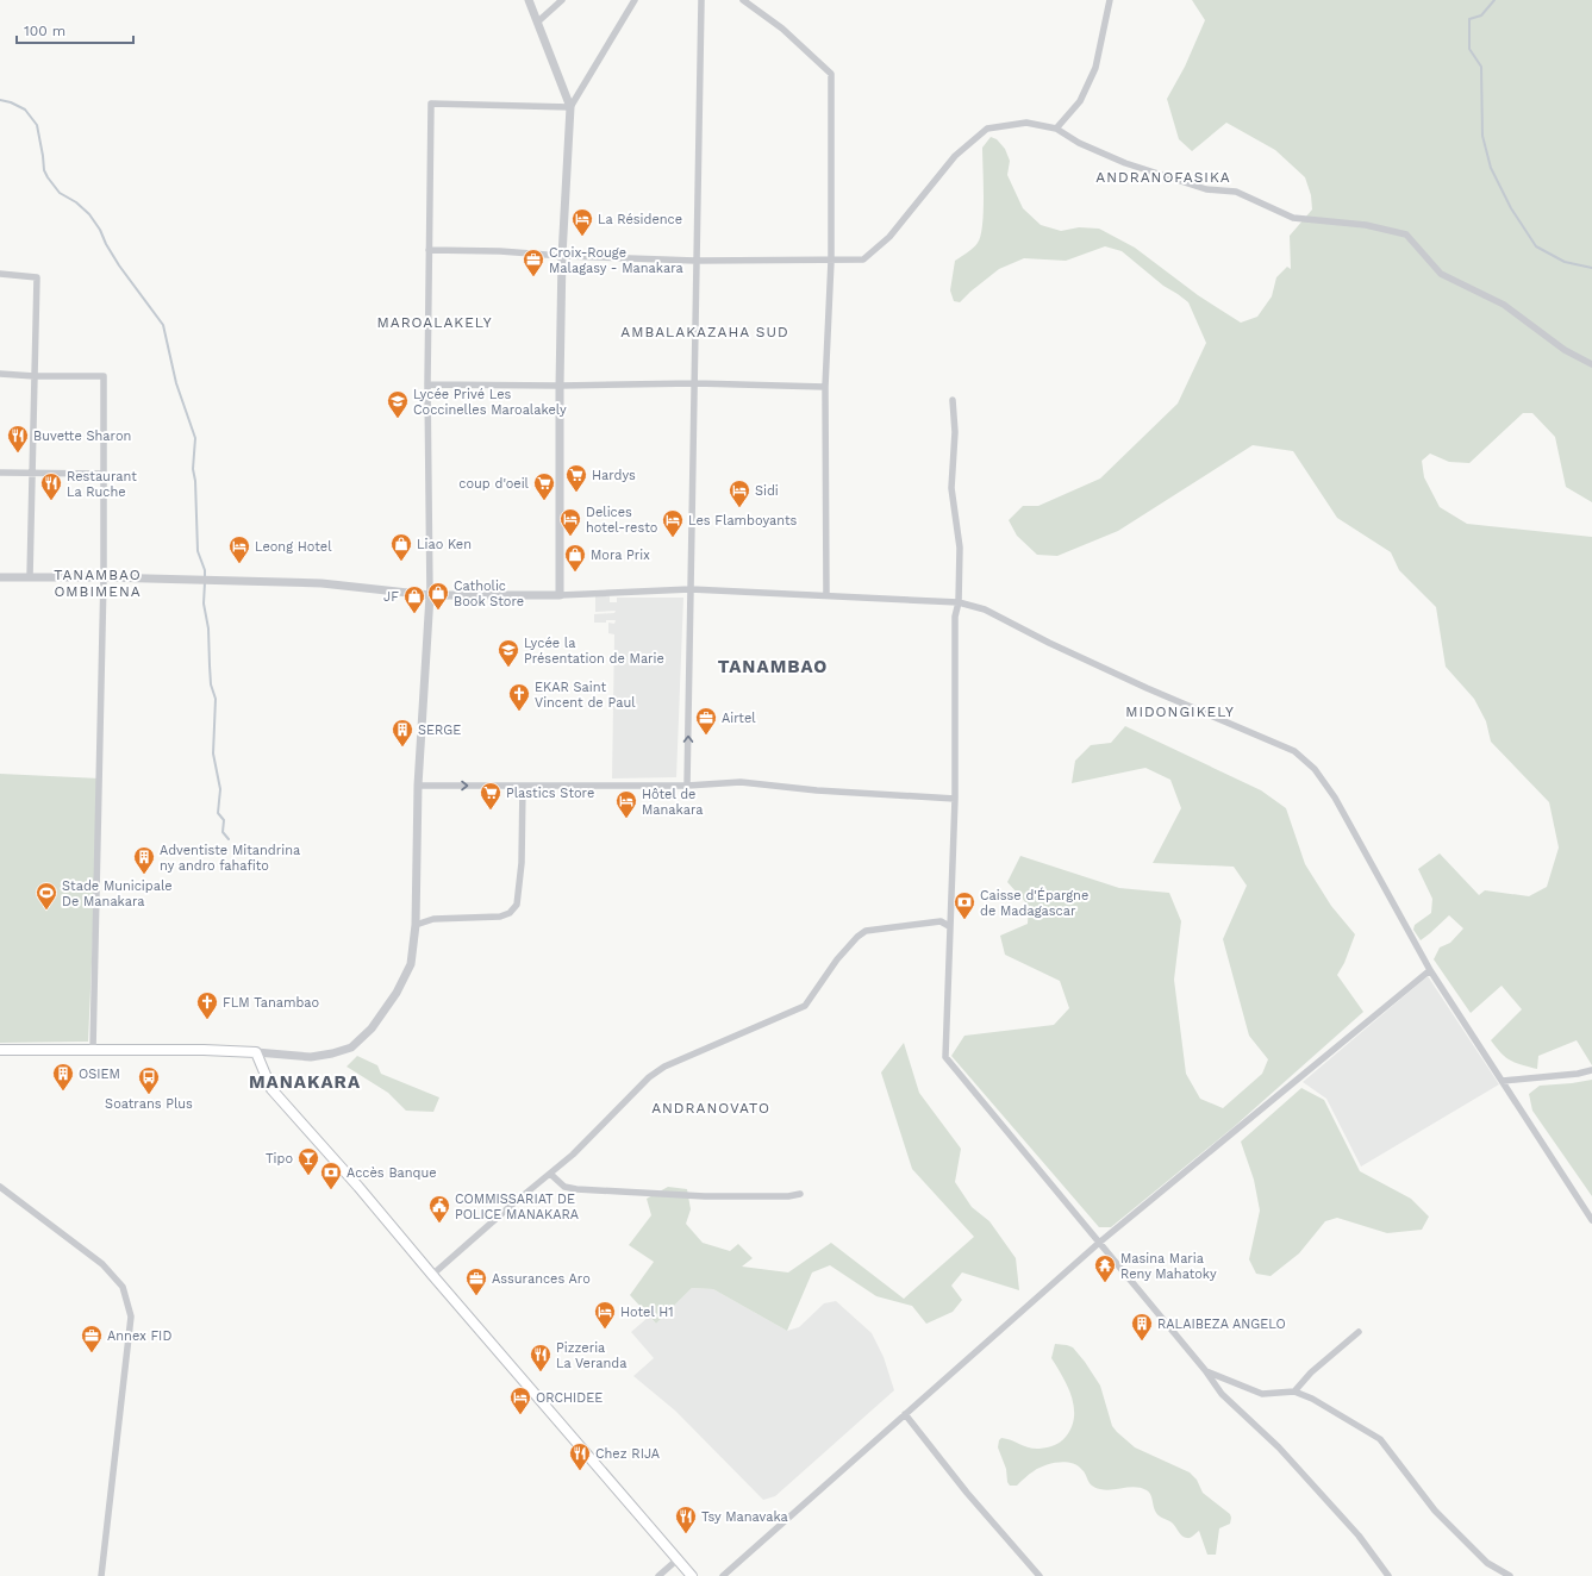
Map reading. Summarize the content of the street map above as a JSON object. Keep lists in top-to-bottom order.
{
  "districts": [
    "ANDRANOFASIKA",
    "MAROALAKELY",
    "AMBALAKAZAHA SUD",
    "TANAMBAO OMBIMENA",
    "TANAMBAO",
    "MIDONGIKELY",
    "MANAKARA",
    "ANDRANOVATO"
  ],
  "places": {
    "hotel": [
      "La Résidence",
      "Sidi",
      "Delices hotel-resto",
      "Les Flamboyants",
      "Leong Hotel",
      "Hôtel de Manakara",
      "Hotel H1",
      "ORCHIDEE"
    ],
    "office": [
      "Croix-Rouge Malagasy - Manakara",
      "Airtel",
      "Assurances Aro",
      "Annex FID"
    ],
    "school or university": ["Lycée Privé Les Coccinelles Maroalakely", "Lycée la Présentation de Marie"],
    "restaurant": [
      "Buvette Sharon",
      "Restaurant La Ruche",
      "Pizzeria La Veranda",
      "Chez RIJA",
      "Tsy Manavaka"
    ],
    "supermarket": ["Hardys", "coup d'oeil", "Plastics Store"],
    "shop": [
      "Liao Ken",
      "Mora Prix",
      "Catholic Book Store",
      "JF"
    ],
    "church": ["EKAR Saint Vincent de Paul", "FLM Tanambao"],
    "building": [
      "SERGE",
      "Adventiste Mitandrina ny andro fahafito",
      "OSIEM",
      "RALAIBEZA ANGELO"
    ],
    "sports": ["Stade Municipale De Manakara"],
    "bank": ["Caisse d'Épargne de Madagascar", "Accès Banque"],
    "bus stop": ["Soatrans Plus"],
    "bar": ["Tipo"],
    "public building": ["COMMISSARIAT DE POLICE MANAKARA"],
    "temple": ["Masina Maria Reny Mahatoky"]
  },
  "scale_bar": "100 m"
}
